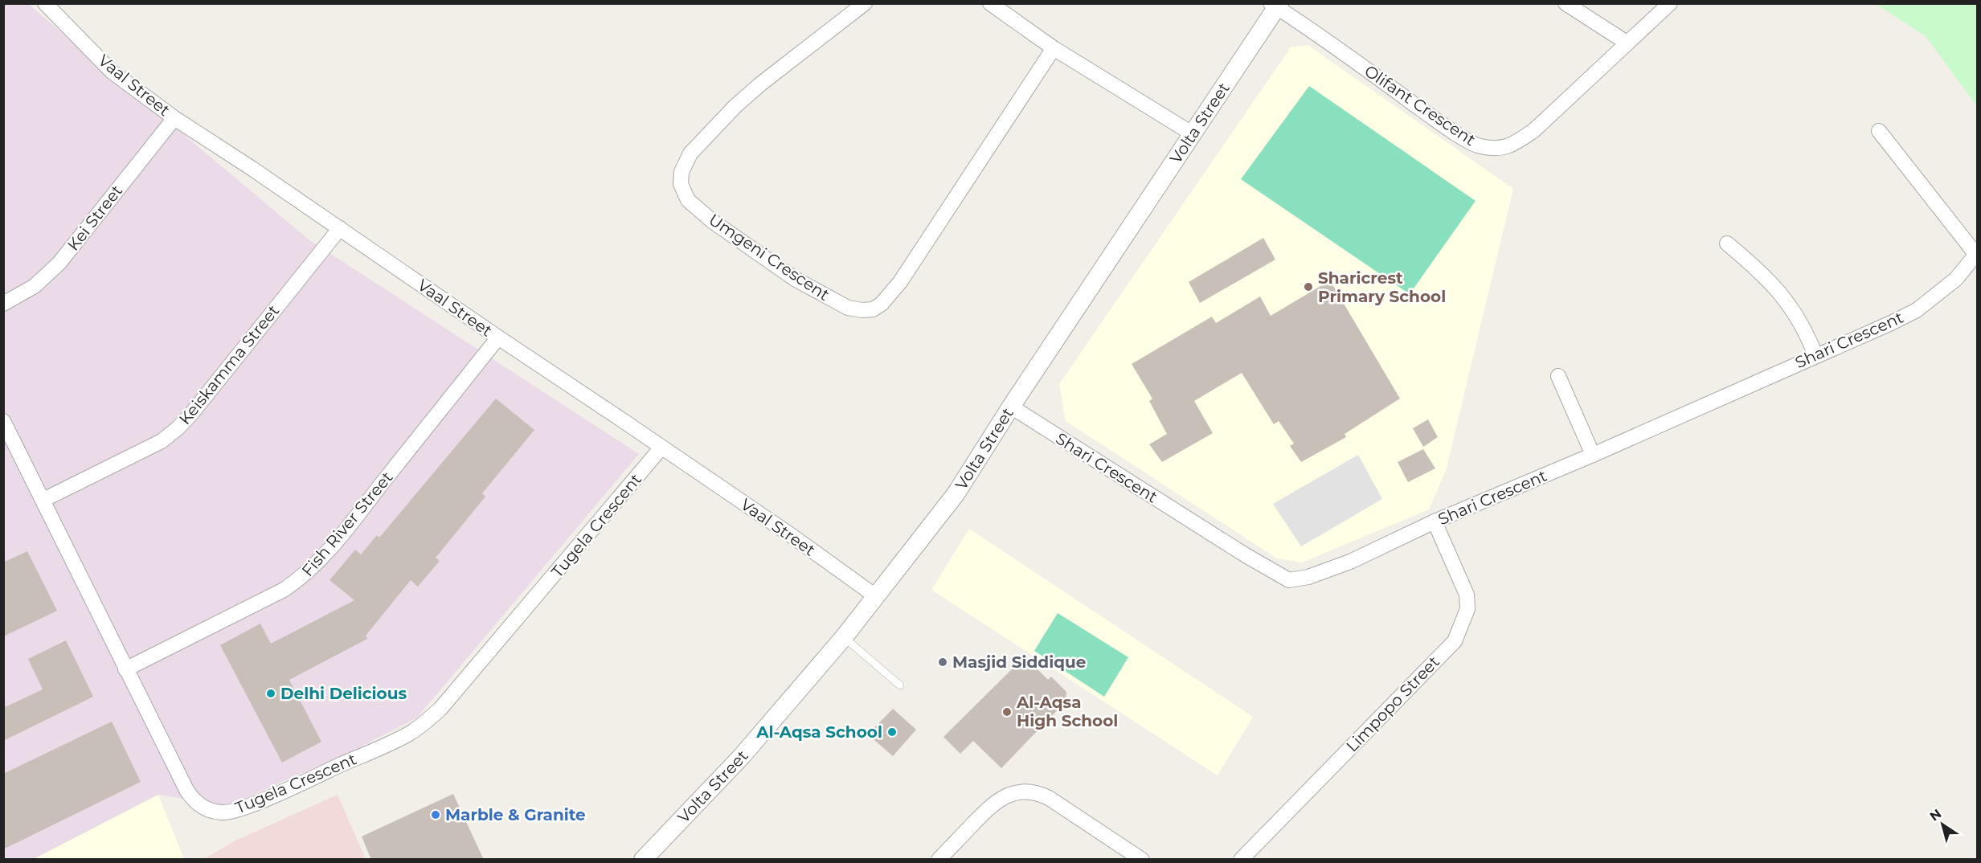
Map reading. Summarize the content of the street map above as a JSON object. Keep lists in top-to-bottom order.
{
  "streets": {
    "street": [
      "Vaal Street",
      "Olifant Crescent",
      "Volta Street",
      "Kei Street",
      "Umgeni Crescent",
      "Shari Crescent",
      "Keiskamma Street",
      "Fish River Street",
      "Tugela Crescent",
      "Limpopo Street"
    ]
  },
  "crossings": [
    ["Vaal Street", "Volta Street"],
    ["Vaal Street", "Kei Street"],
    ["Vaal Street", "Keiskamma Street"],
    ["Vaal Street", "Fish River Street"],
    ["Vaal Street", "Tugela Crescent"],
    ["Olifant Crescent", "Volta Street"],
    ["Volta Street", "Shari Crescent"],
    ["Shari Crescent", "Limpopo Street"],
    ["Keiskamma Street", "Tugela Crescent"],
    ["Fish River Street", "Tugela Crescent"]
  ],
  "places": [
    "Sharicrest Primary School",
    "Masjid Siddique",
    "Delhi Delicious",
    "Al-Aqsa High School",
    "Al-Aqsa School",
    "Marble & Granite"
  ],
  "north": "top left"
}
